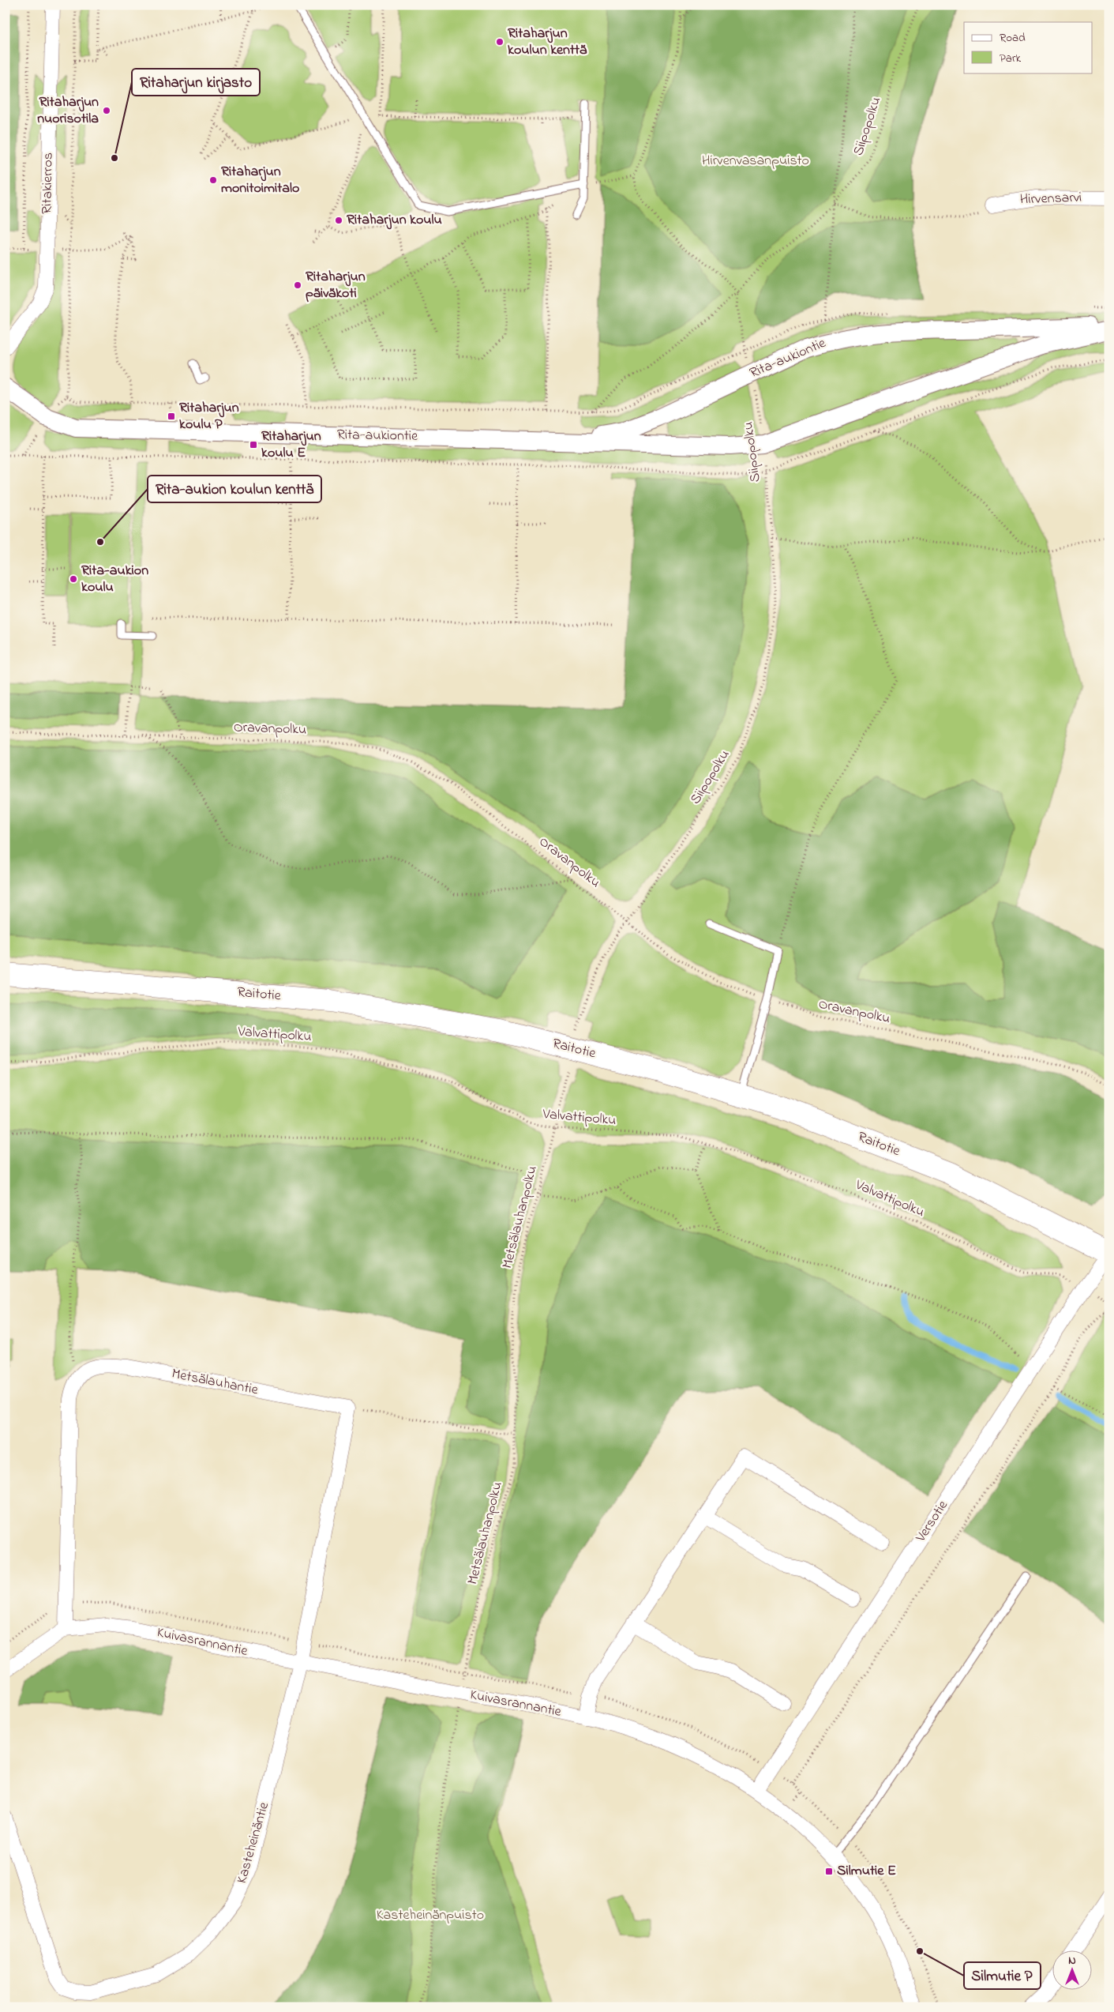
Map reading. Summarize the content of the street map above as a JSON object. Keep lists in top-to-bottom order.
{
  "streets": {
    "main road": ["Raitotie"],
    "street": [
      "Ritakierros",
      "Hirvensarvi",
      "Rita-aukiontie",
      "Metsälauhantie",
      "Versotie",
      "Kuivasrannantie",
      "Kasteheinäntie"
    ],
    "path": [
      "Siipopolku",
      "Oravanpolku",
      "Valvattipolku",
      "Metsälauhanpolku"
    ]
  },
  "crossings": [
    ["Siipopolku", "Rita-aukiontie"],
    ["Siipopolku", "Oravanpolku"],
    ["Raitotie", "Versotie"],
    ["Valvattipolku", "Metsälauhanpolku"],
    ["Valvattipolku", "Versotie"],
    ["Metsälauhanpolku", "Kuivasrannantie"],
    ["Versotie", "Kuivasrannantie"],
    ["Kuivasrannantie", "Kasteheinäntie"]
  ],
  "parks": ["Hirvenvasanpuisto", "Kasteheinänpuisto"],
  "places": {
    "other": [
      "Ritaharjun koulun kenttä",
      "Ritaharjun nuorisotila",
      "Ritaharjun kirjasto",
      "Ritaharjun monitoimitalo",
      "Ritaharjun koulu",
      "Ritaharjun päiväkoti",
      "Rita-aukion koulun kenttä",
      "Rita-aukion koulu",
      "Silmutie P"
    ],
    "transit": ["Ritaharjun koulu P", "Ritaharjun koulu E", "Silmutie E"]
  },
  "legend": ["Road", "Park"],
  "north": "top"
}
